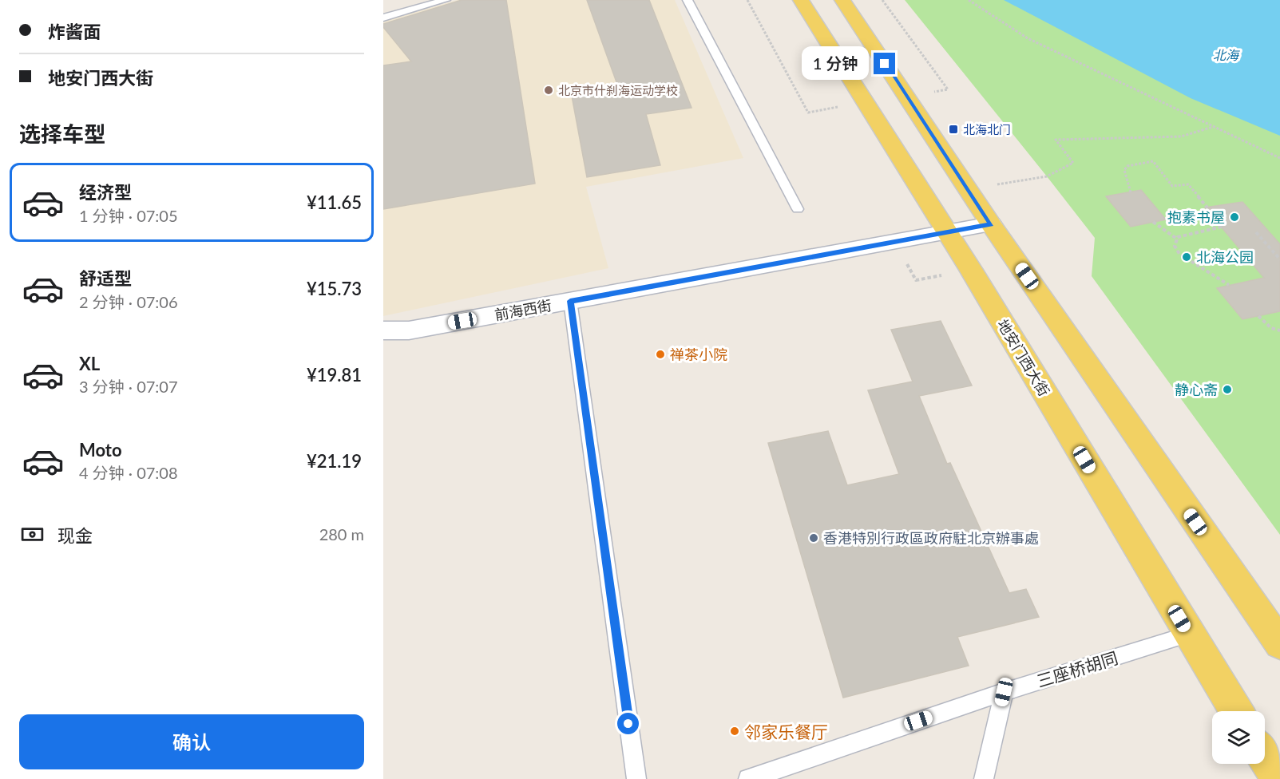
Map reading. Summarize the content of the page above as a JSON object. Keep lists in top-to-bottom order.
{
  "streets": {
    "main road": ["地安门西大街"],
    "street": ["前海西街"],
    "lane": ["三座桥胡同"]
  },
  "crossings": [
    ["前海西街", "地安门西大街"],
    ["地安门西大街", "三座桥胡同"]
  ],
  "water": ["北海"],
  "places": {
    "other": [
      "北京市什刹海运动学校",
      "抱素书屋",
      "北海公园",
      "禅茶小院",
      "静心斋",
      "香港特別行政區政府駐北京辦事處",
      "邻家乐餐厅"
    ],
    "transit": ["北海北门"]
  },
  "page": {
    "banner": ["炸酱面", "地安门西大街"],
    "bubble": "1 分钟",
    "heading": "选择车型",
    "list": [
      {
        "name": "经济型",
        "note": "1 分钟 · 07:05",
        "value": "¥11.65"
      },
      {
        "name": "舒适型",
        "note": "2 分钟 · 07:06",
        "value": "¥15.73"
      },
      {
        "name": "XL",
        "note": "3 分钟 · 07:07",
        "value": "¥19.81"
      },
      {
        "name": "Moto",
        "note": "4 分钟 · 07:08",
        "value": "¥21.19"
      }
    ],
    "pay": ["现金", "280 m"],
    "buttons": "确认"
  }
}
